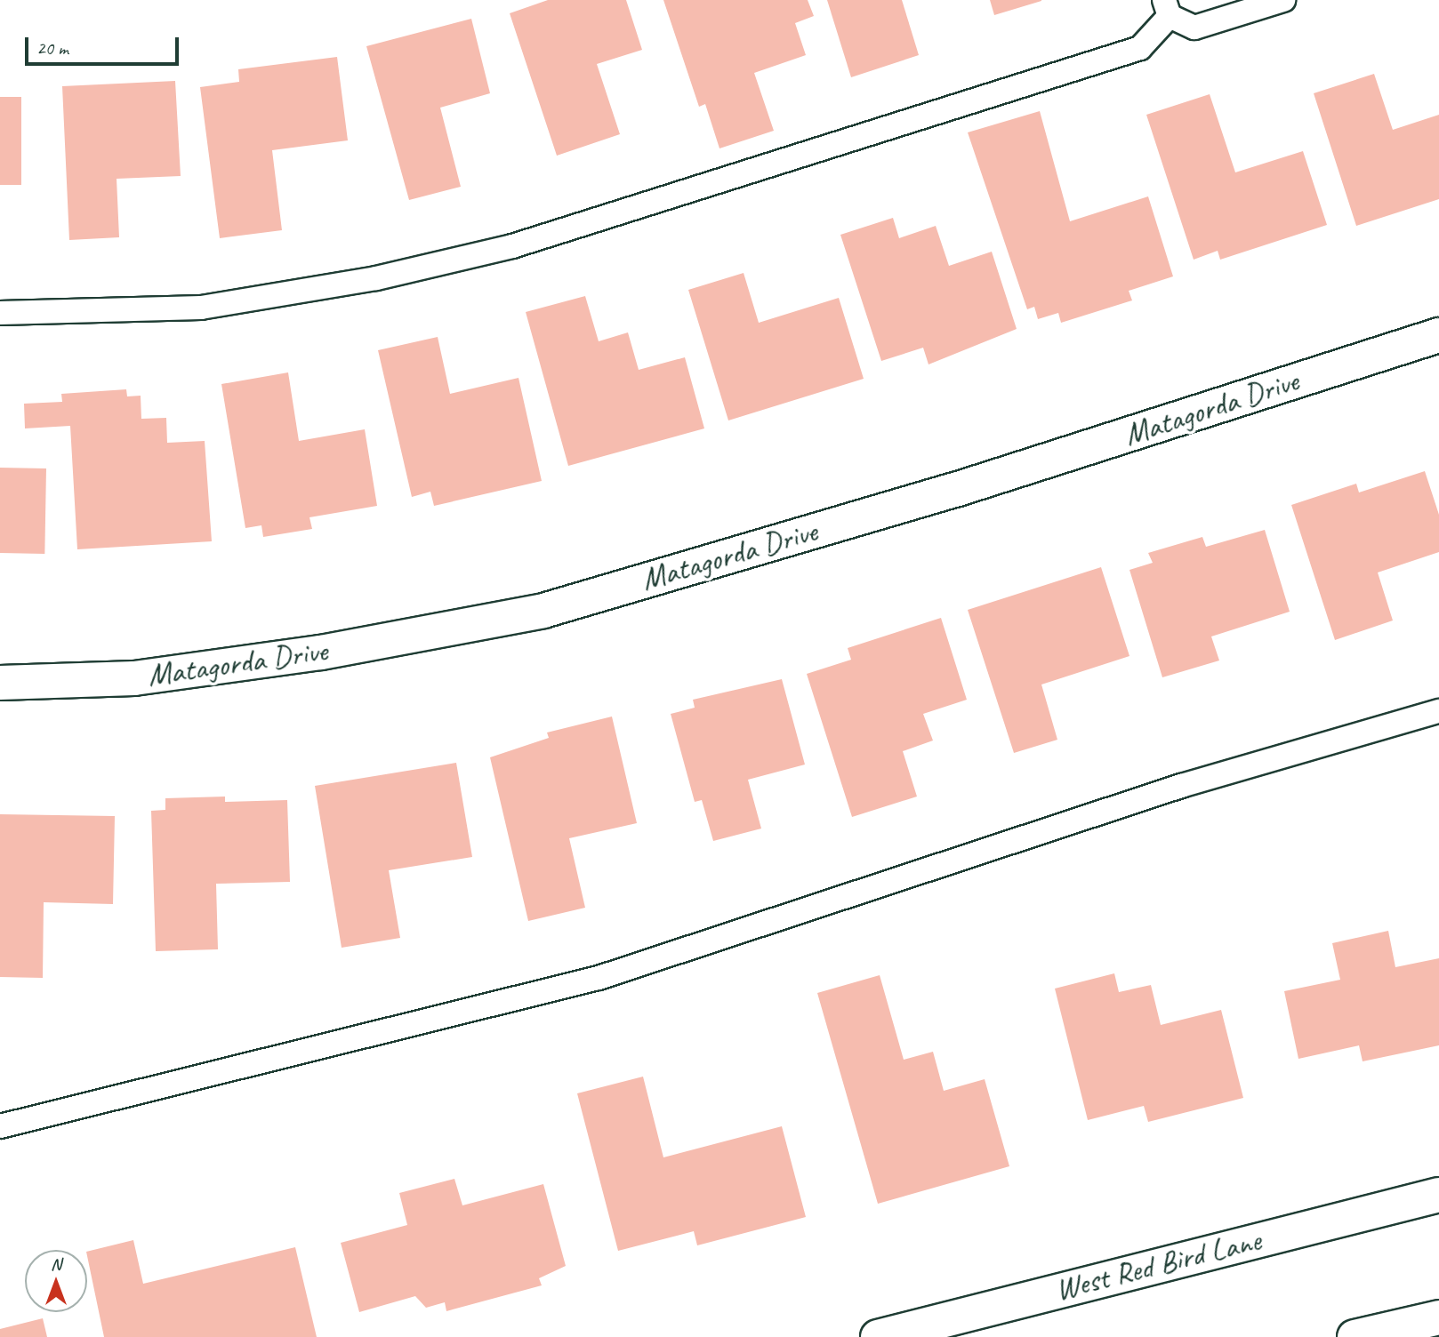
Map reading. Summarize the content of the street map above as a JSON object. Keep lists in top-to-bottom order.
{
  "streets": {
    "street": ["Matagorda Drive", "West Red Bird Lane"]
  },
  "scale_bar": "20 m",
  "north": "top"
}
